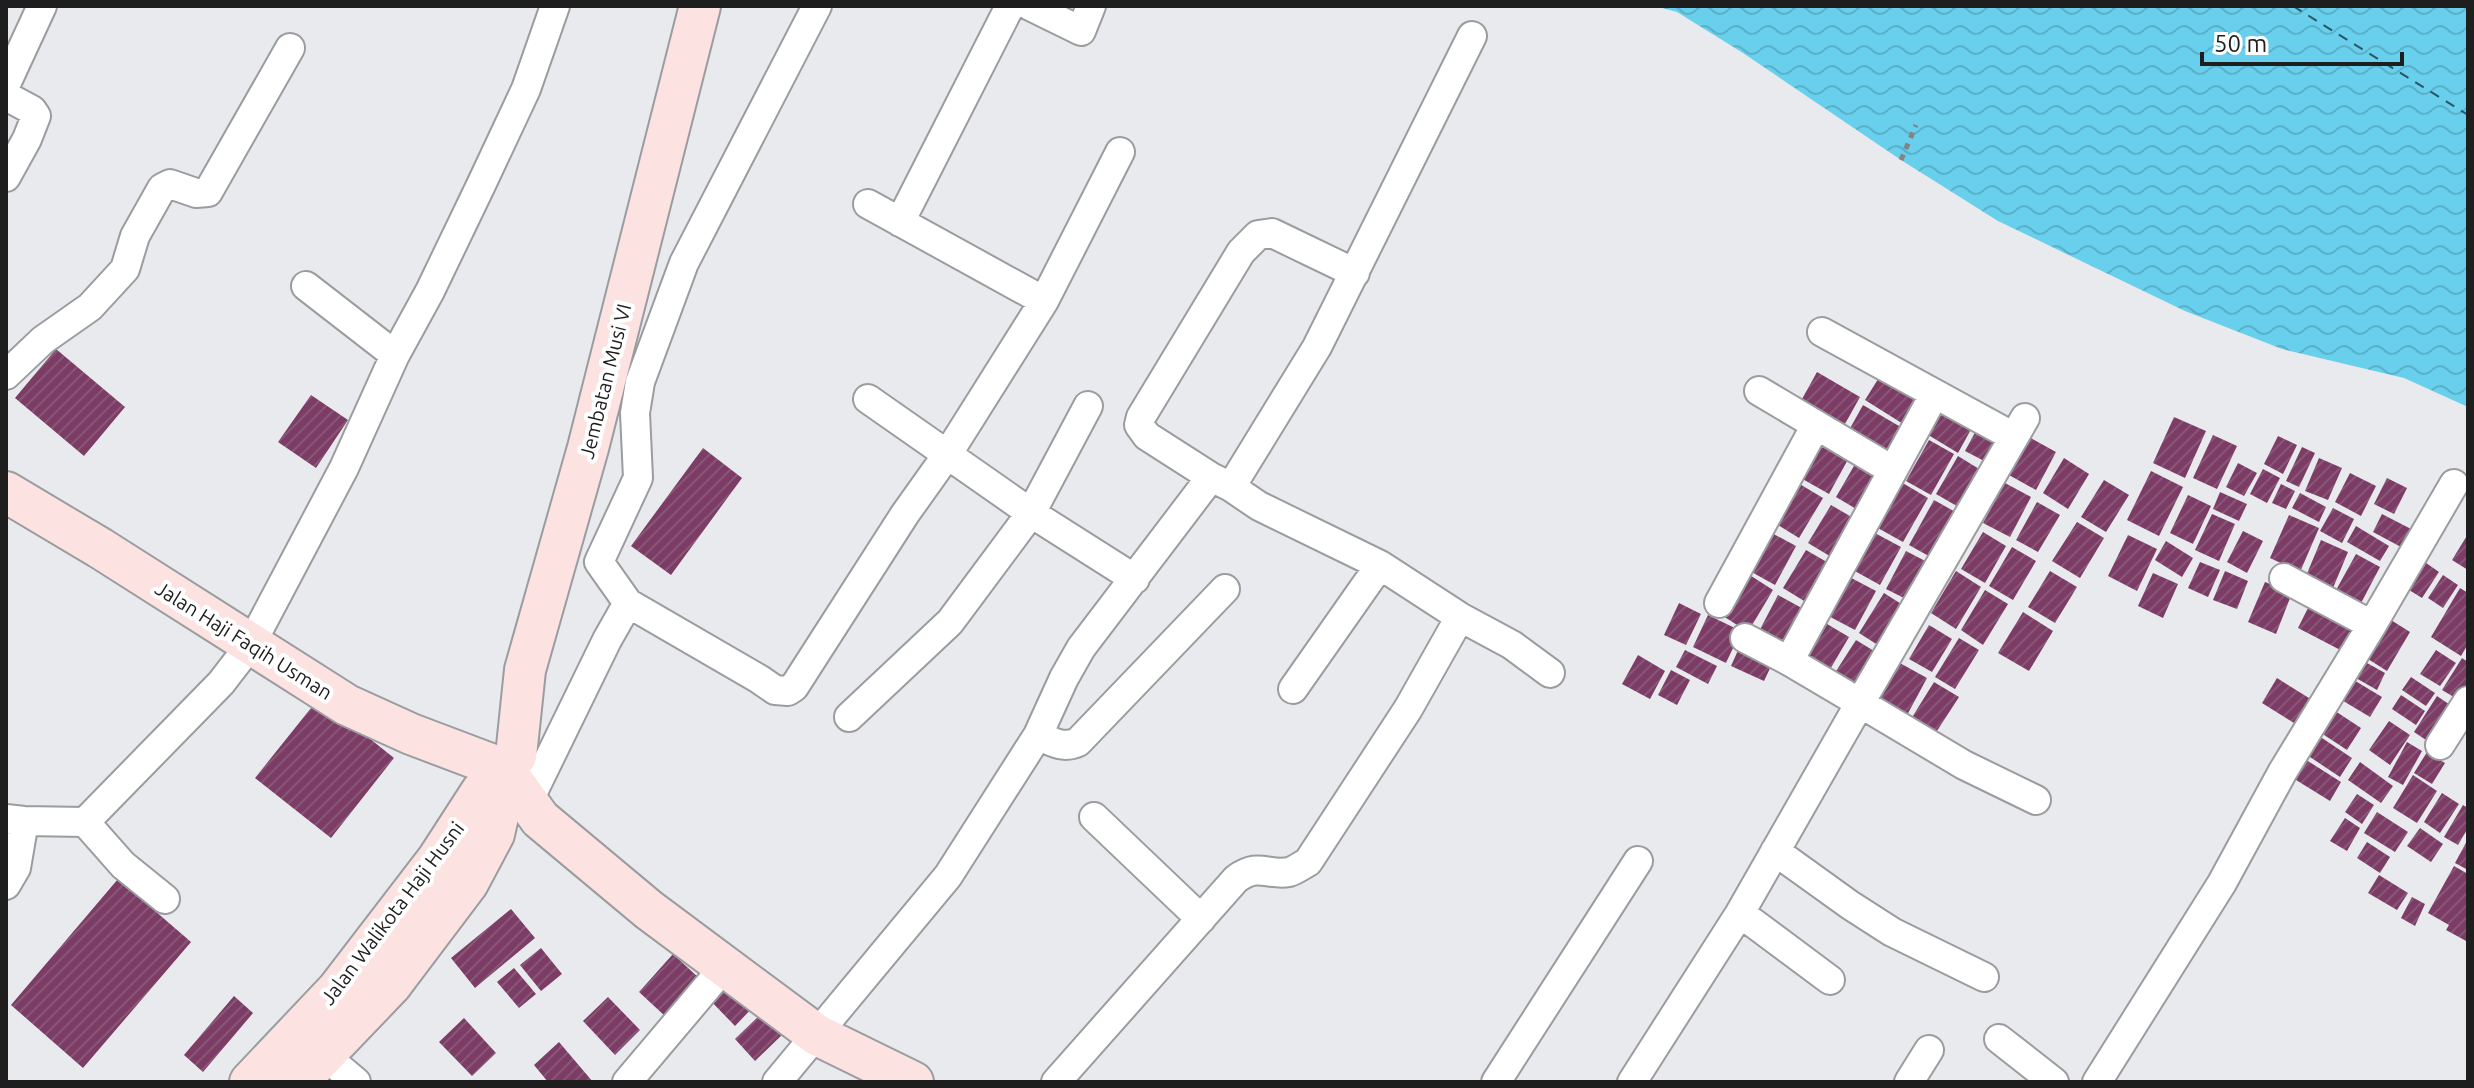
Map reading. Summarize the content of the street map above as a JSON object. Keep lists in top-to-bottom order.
{
  "streets": {
    "street": ["Jembatan Musi VI", "Jalan Haji Faqih Usman", "Jalan Walikota Haji Husni"]
  },
  "crossings": [
    ["Jembatan Musi VI", "Jalan Haji Faqih Usman"],
    ["Jembatan Musi VI", "Jalan Walikota Haji Husni"],
    ["Jalan Haji Faqih Usman", "Jalan Walikota Haji Husni"]
  ],
  "scale_bar": "50 m"
}
